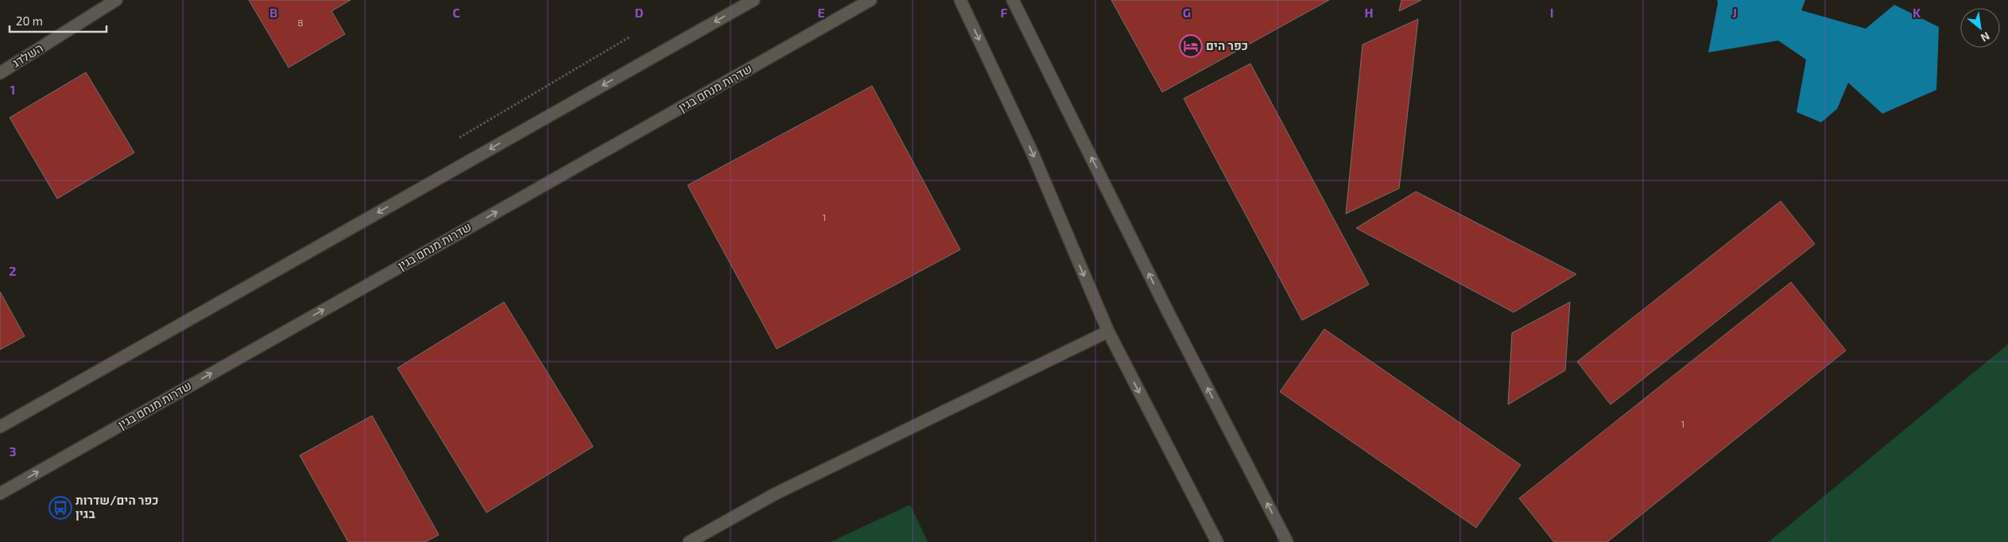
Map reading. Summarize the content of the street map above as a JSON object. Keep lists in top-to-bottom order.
{
  "streets": {
    "street": ["השלדג", "שדרות מנחם בגין"]
  },
  "places": {
    "hotel": ["כפר הים"],
    "bus stop": ["כפר הים/שדרות בגין"]
  },
  "house_numbers": ["8", "1", "1"],
  "scale_bar": "20 m",
  "north": "bottom right",
  "grid": {
    "columns": [
      "B",
      "C",
      "D",
      "E",
      "F",
      "G",
      "H",
      "I",
      "J",
      "K"
    ],
    "rows": ["1", "2", "3"]
  }
}
